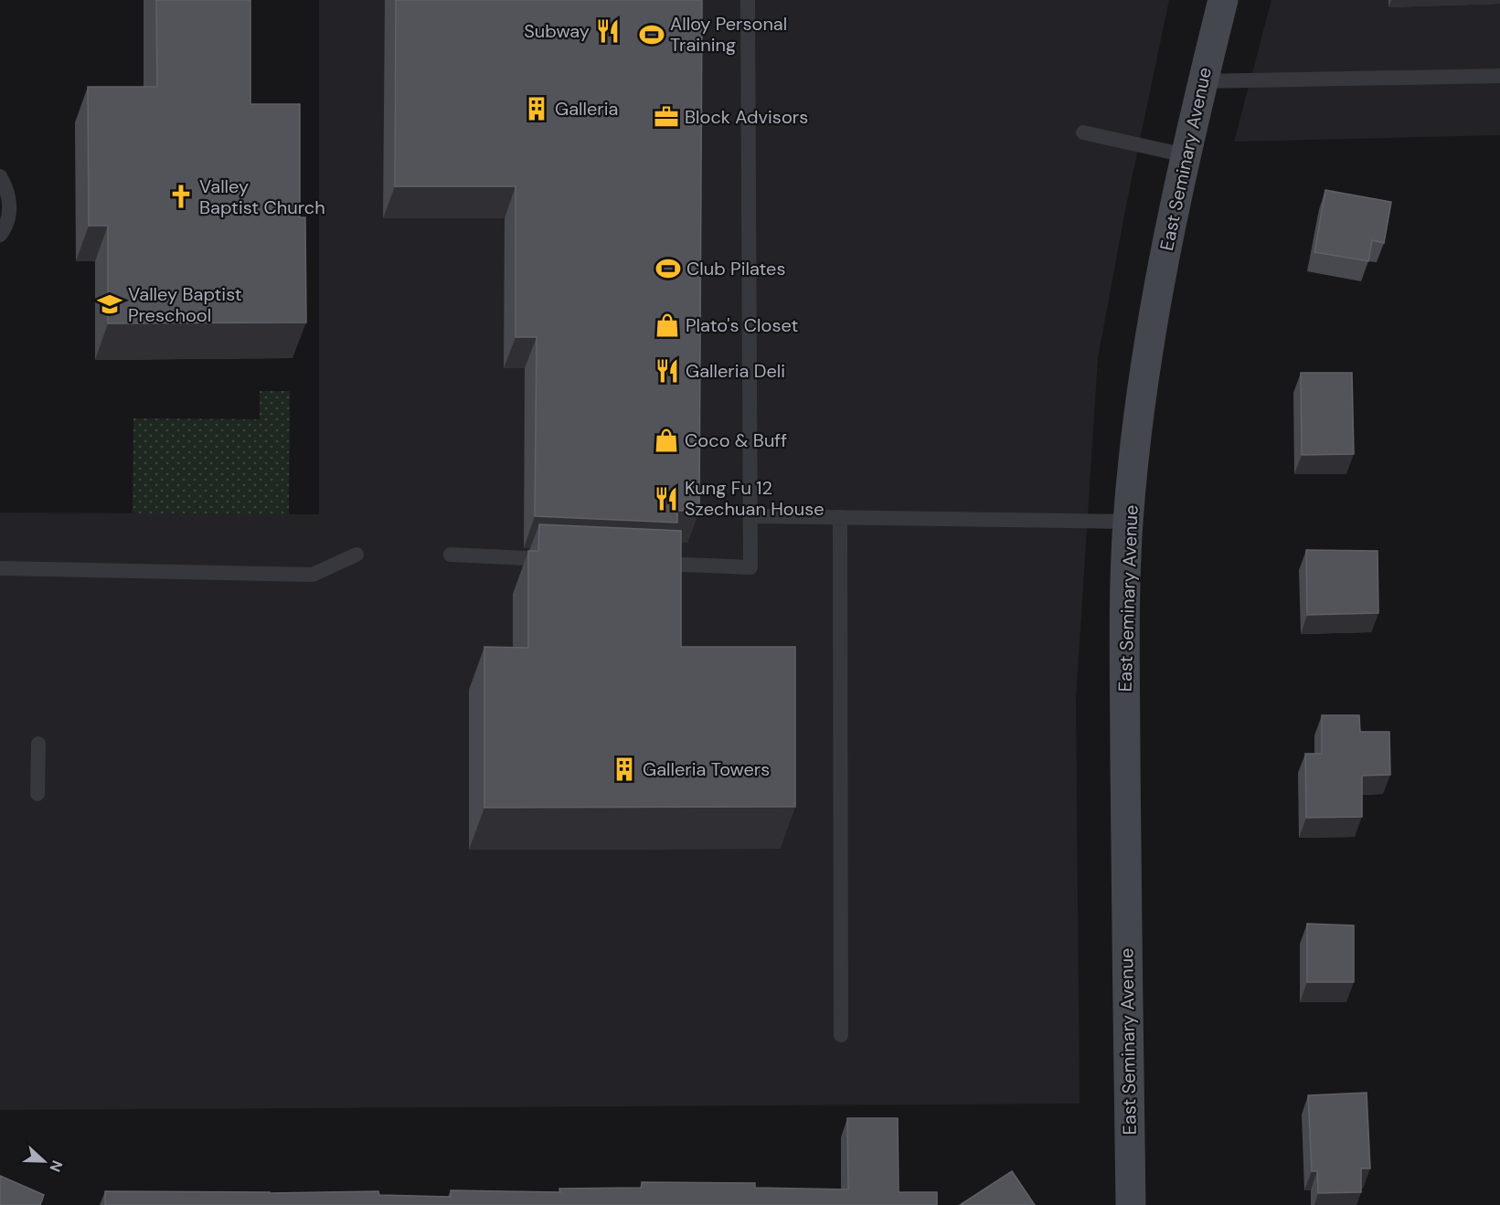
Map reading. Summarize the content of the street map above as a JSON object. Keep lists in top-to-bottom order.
{
  "streets": {
    "street": ["East Seminary Avenue"]
  },
  "places": {
    "restaurant": ["Subway", "Galleria Deli", "Kung Fu 12 Szechuan House"],
    "sports": ["Alloy Personal Training", "Club Pilates"],
    "building": ["Galleria", "Galleria Towers"],
    "office": ["Block Advisors"],
    "church": ["Valley Baptist Church"],
    "school or university": ["Valley Baptist Preschool"],
    "shop": ["Plato's Closet", "Coco & Buff"]
  },
  "north": "right"
}
